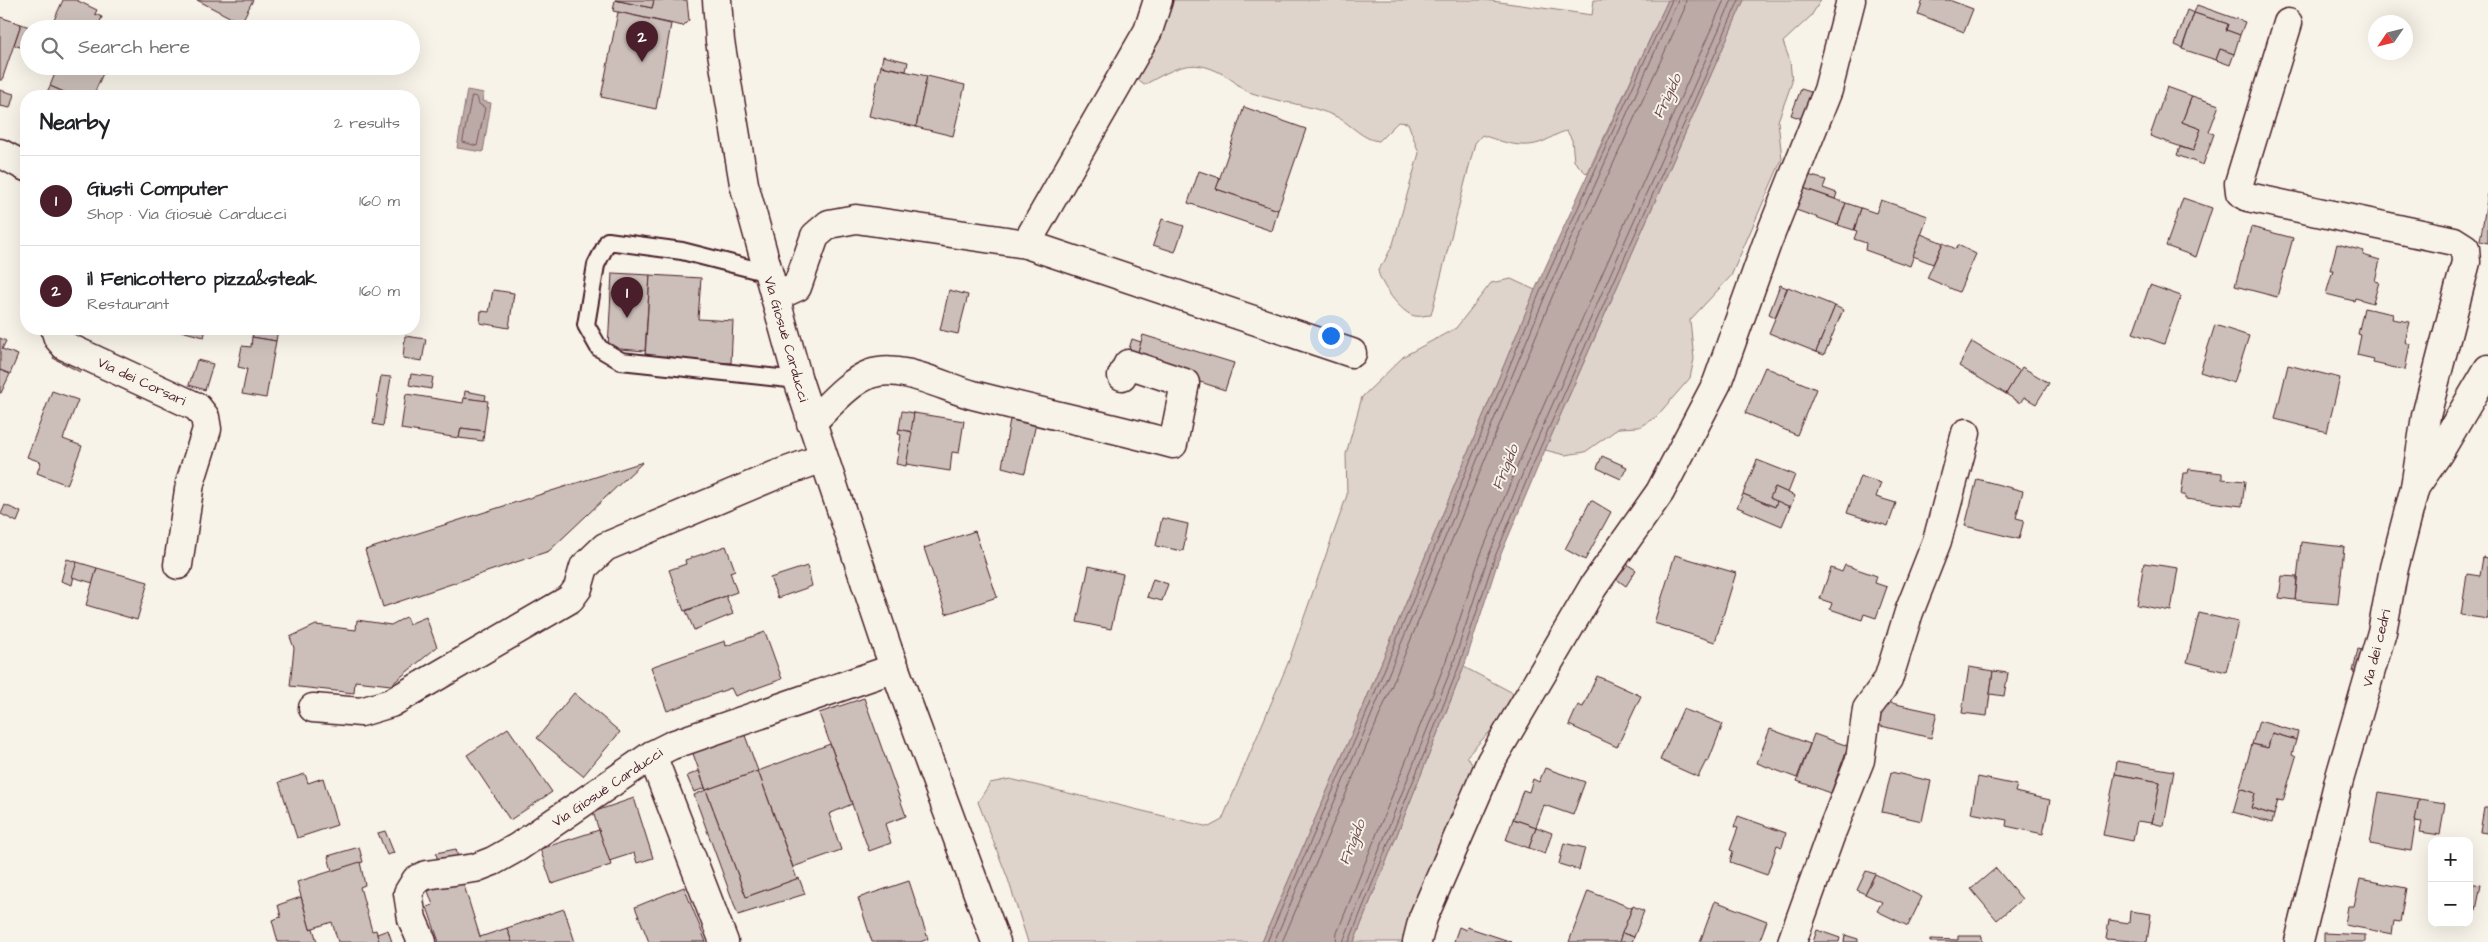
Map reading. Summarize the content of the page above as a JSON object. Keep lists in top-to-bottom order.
{
  "streets": {
    "street": ["Via Giosuè Carducci", "Via dei Corsari", "Via dei cedri"]
  },
  "water": ["Frigido"],
  "north": "bottom left",
  "page": {
    "search": "Search here",
    "pins": ["2", "1"],
    "heading": ["Nearby", "2 results"],
    "list": [
      {
        "mark": "1",
        "name": "Giusti Computer",
        "note": "Shop · Via Giosuè Carducci",
        "value": "160 m"
      },
      {
        "mark": "2",
        "name": "il Fenicottero pizza&steak",
        "note": "Restaurant",
        "value": "160 m"
      }
    ],
    "map_buttons": ["+", "−"]
  }
}
